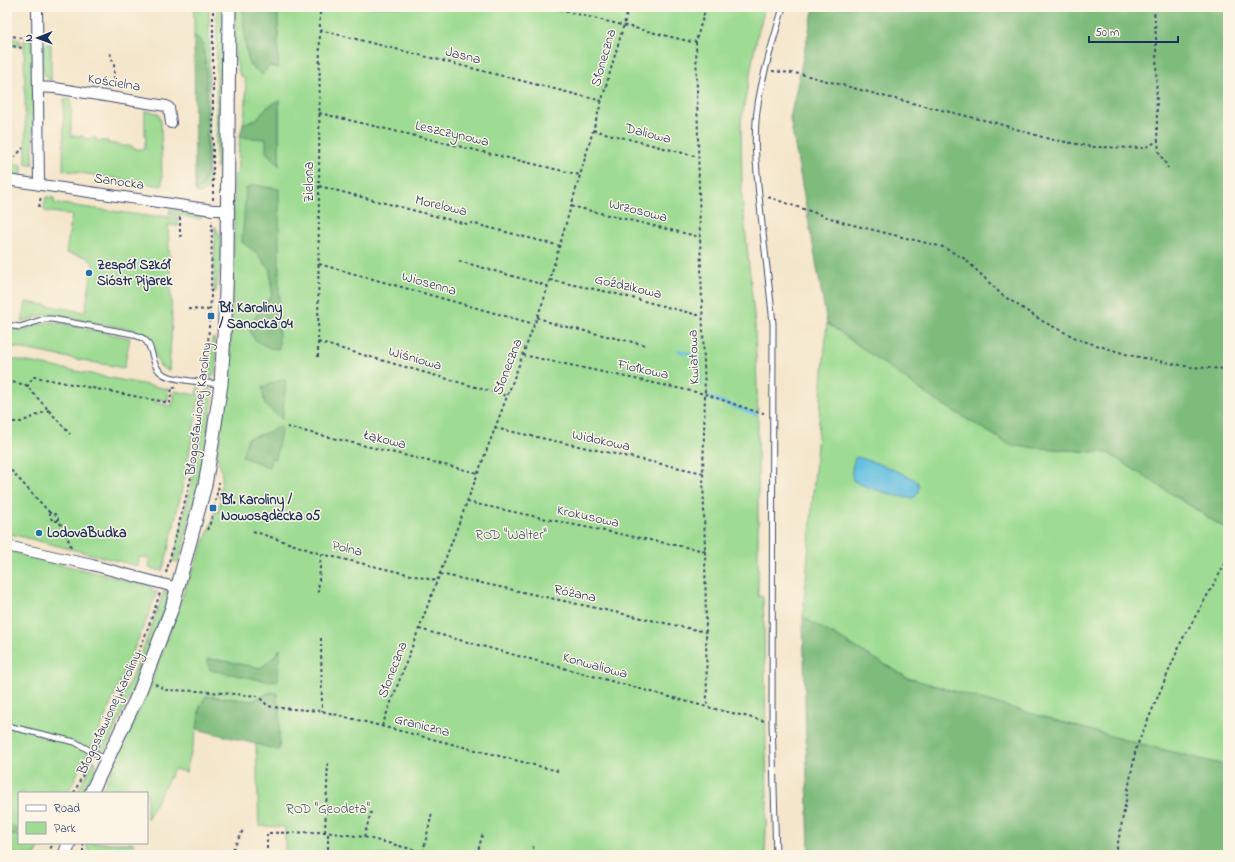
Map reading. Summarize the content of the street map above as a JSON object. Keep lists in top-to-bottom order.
{
  "streets": {
    "street": ["Kościelna", "Sanocka", "Błogosławionej Karoliny"],
    "path": [
      "Jasna",
      "Słoneczna",
      "Leszczynowa",
      "Daliowa",
      "Zielona",
      "Morelowa",
      "Wrzosowa",
      "Wiosenna",
      "Goździkowa",
      "Kwiatowa",
      "Wiśniowa",
      "Fiołkowa",
      "Łąkowa",
      "Widokowa",
      "Krokusowa",
      "Polna",
      "Różana",
      "Konwaliowa",
      "Graniczna"
    ]
  },
  "crossings": [
    ["Jasna", "Słoneczna"],
    ["Jasna", "Zielona"],
    ["Słoneczna", "Leszczynowa"],
    ["Słoneczna", "Daliowa"],
    ["Słoneczna", "Morelowa"],
    ["Słoneczna", "Wrzosowa"],
    ["Słoneczna", "Wiosenna"],
    ["Słoneczna", "Goździkowa"],
    ["Słoneczna", "Wiśniowa"],
    ["Słoneczna", "Fiołkowa"],
    ["Słoneczna", "Łąkowa"],
    ["Słoneczna", "Widokowa"],
    ["Słoneczna", "Krokusowa"],
    ["Słoneczna", "Polna"],
    ["Słoneczna", "Różana"],
    ["Słoneczna", "Konwaliowa"],
    ["Słoneczna", "Graniczna"],
    ["Leszczynowa", "Zielona"],
    ["Daliowa", "Kwiatowa"],
    ["Sanocka", "Błogosławionej Karoliny"],
    ["Zielona", "Morelowa"],
    ["Zielona", "Wiosenna"],
    ["Zielona", "Wiśniowa"],
    ["Wrzosowa", "Kwiatowa"],
    ["Goździkowa", "Kwiatowa"],
    ["Kwiatowa", "Fiołkowa"],
    ["Kwiatowa", "Widokowa"],
    ["Kwiatowa", "Krokusowa"],
    ["Kwiatowa", "Różana"],
    ["Kwiatowa", "Konwaliowa"],
    ["Błogosławionej Karoliny", "Graniczna"]
  ],
  "parks": ["ROD \"Walter\"", "ROD \"Geodeta\""],
  "places": {
    "other": ["Zespół Szkół Sióstr Pijarek", "LodovaBudka"],
    "transit": ["Bł. Karoliny / Sanocka 04", "Bł. Karoliny / Nowosądecka 05"]
  },
  "legend": ["Road", "Park"],
  "scale_bar": "50 m",
  "north": "left"
}
